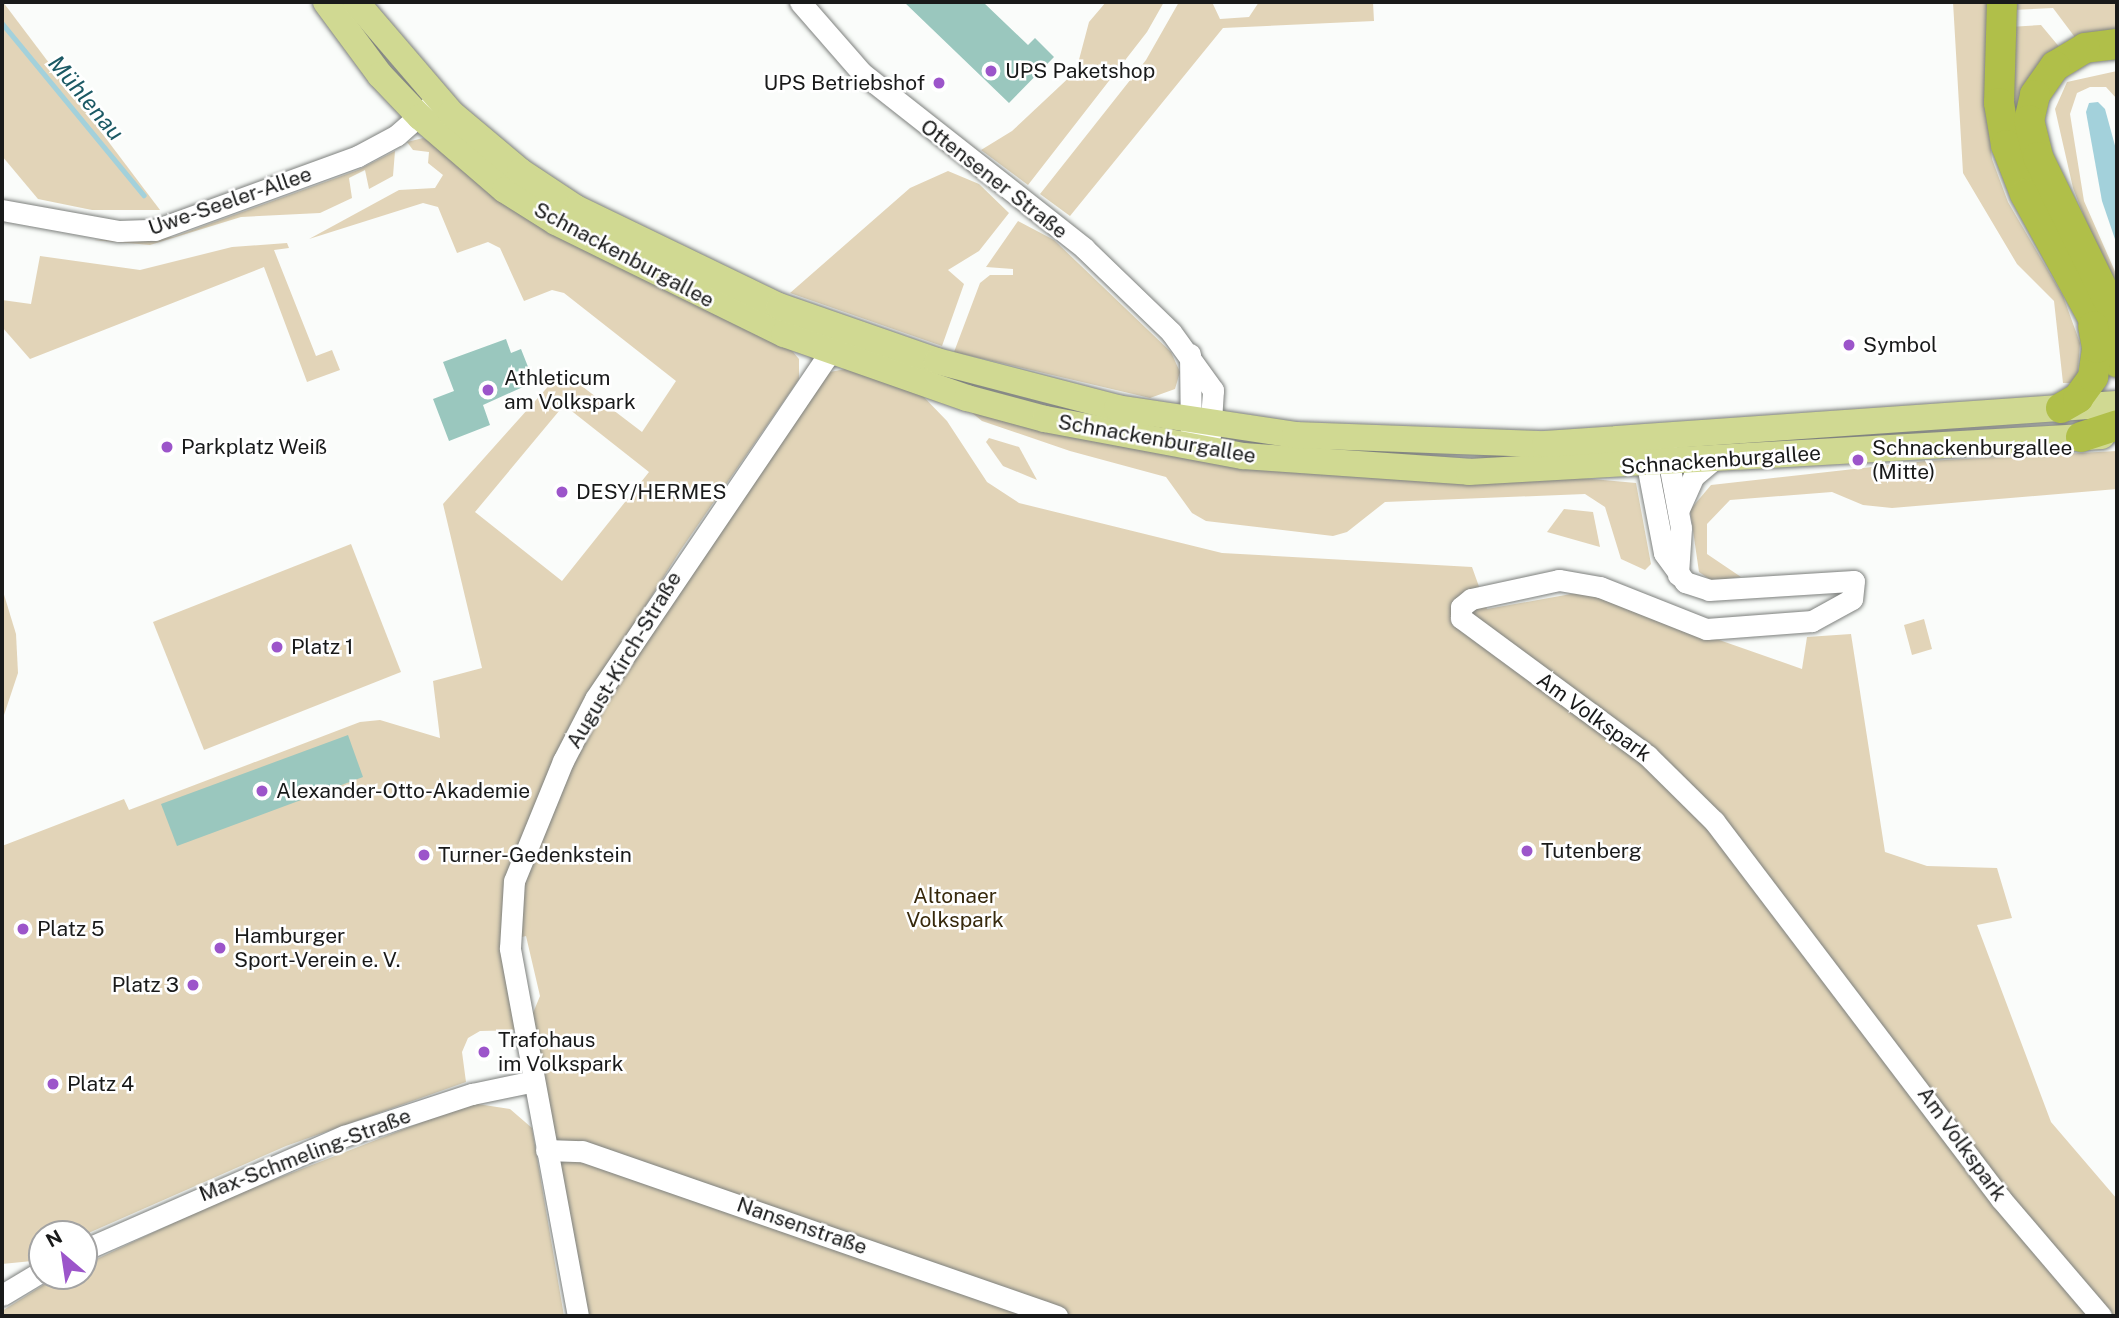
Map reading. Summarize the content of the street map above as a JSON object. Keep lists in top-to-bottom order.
{
  "streets": {
    "main road": ["Schnackenburgallee"],
    "street": [
      "Ottensener Straße",
      "Uwe-Seeler-Allee",
      "August-Kirch-Straße",
      "Am Volkspark",
      "Max-Schmeling-Straße",
      "Nansenstraße"
    ]
  },
  "crossings": [
    ["Ottensener Straße", "Schnackenburgallee"],
    ["Uwe-Seeler-Allee", "Schnackenburgallee"],
    ["Schnackenburgallee", "August-Kirch-Straße"],
    ["August-Kirch-Straße", "Max-Schmeling-Straße"],
    ["August-Kirch-Straße", "Nansenstraße"]
  ],
  "water": ["Mühlenau"],
  "parks": ["Altonaer Volkspark"],
  "places": [
    "UPS Paketshop",
    "UPS Betriebshof",
    "Symbol",
    "Athleticum am Volkspark",
    "Parkplatz Weiß",
    "Schnackenburgallee (Mitte)",
    "DESY/HERMES",
    "Platz 1",
    "Alexander-Otto-Akademie",
    "Tutenberg",
    "Turner-Gedenkstein",
    "Platz 5",
    "Hamburger Sport-Verein e. V.",
    "Platz 3",
    "Trafohaus im Volkspark",
    "Platz 4"
  ],
  "north": "top left"
}
